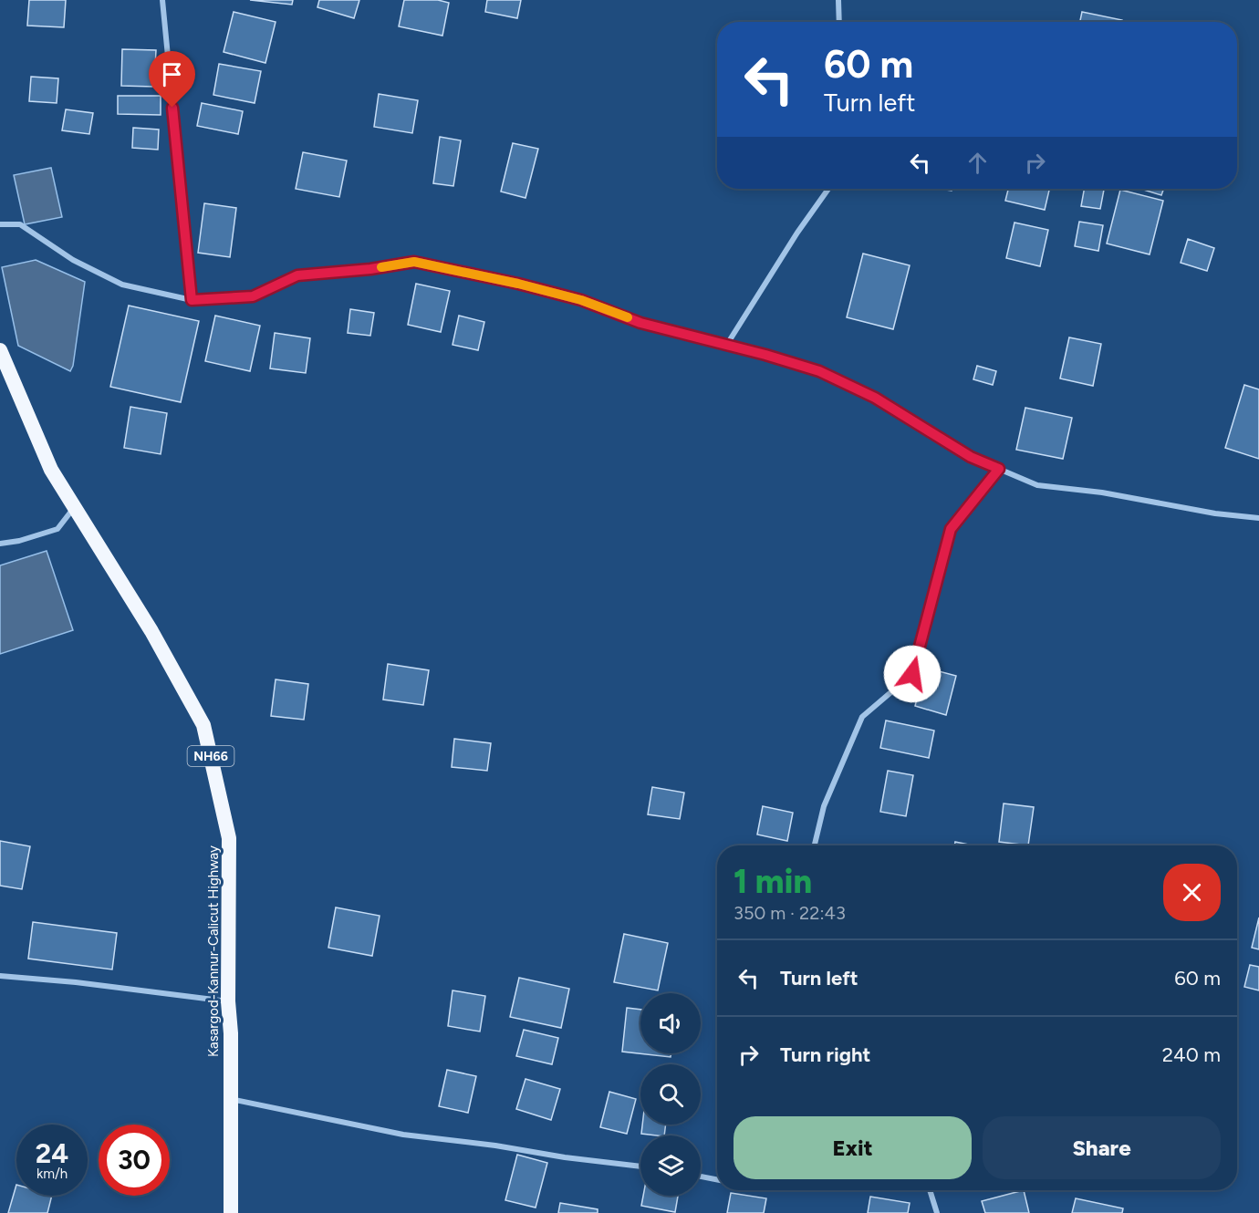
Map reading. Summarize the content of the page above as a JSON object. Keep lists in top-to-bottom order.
{
  "streets": {
    "highway": ["NH66", "Kasargod-Kannur-Calicut Highway"]
  },
  "page": {
    "turn": ["60 m", "Turn left"],
    "heading": ["1 min", "350 m · 22:43"],
    "list": [
      {
        "name": "Turn left",
        "value": "60 m"
      },
      {
        "name": "Turn right",
        "value": "240 m"
      }
    ],
    "buttons": ["Exit", "Share"],
    "speed": "24 km/h",
    "limit": "30"
  }
}
